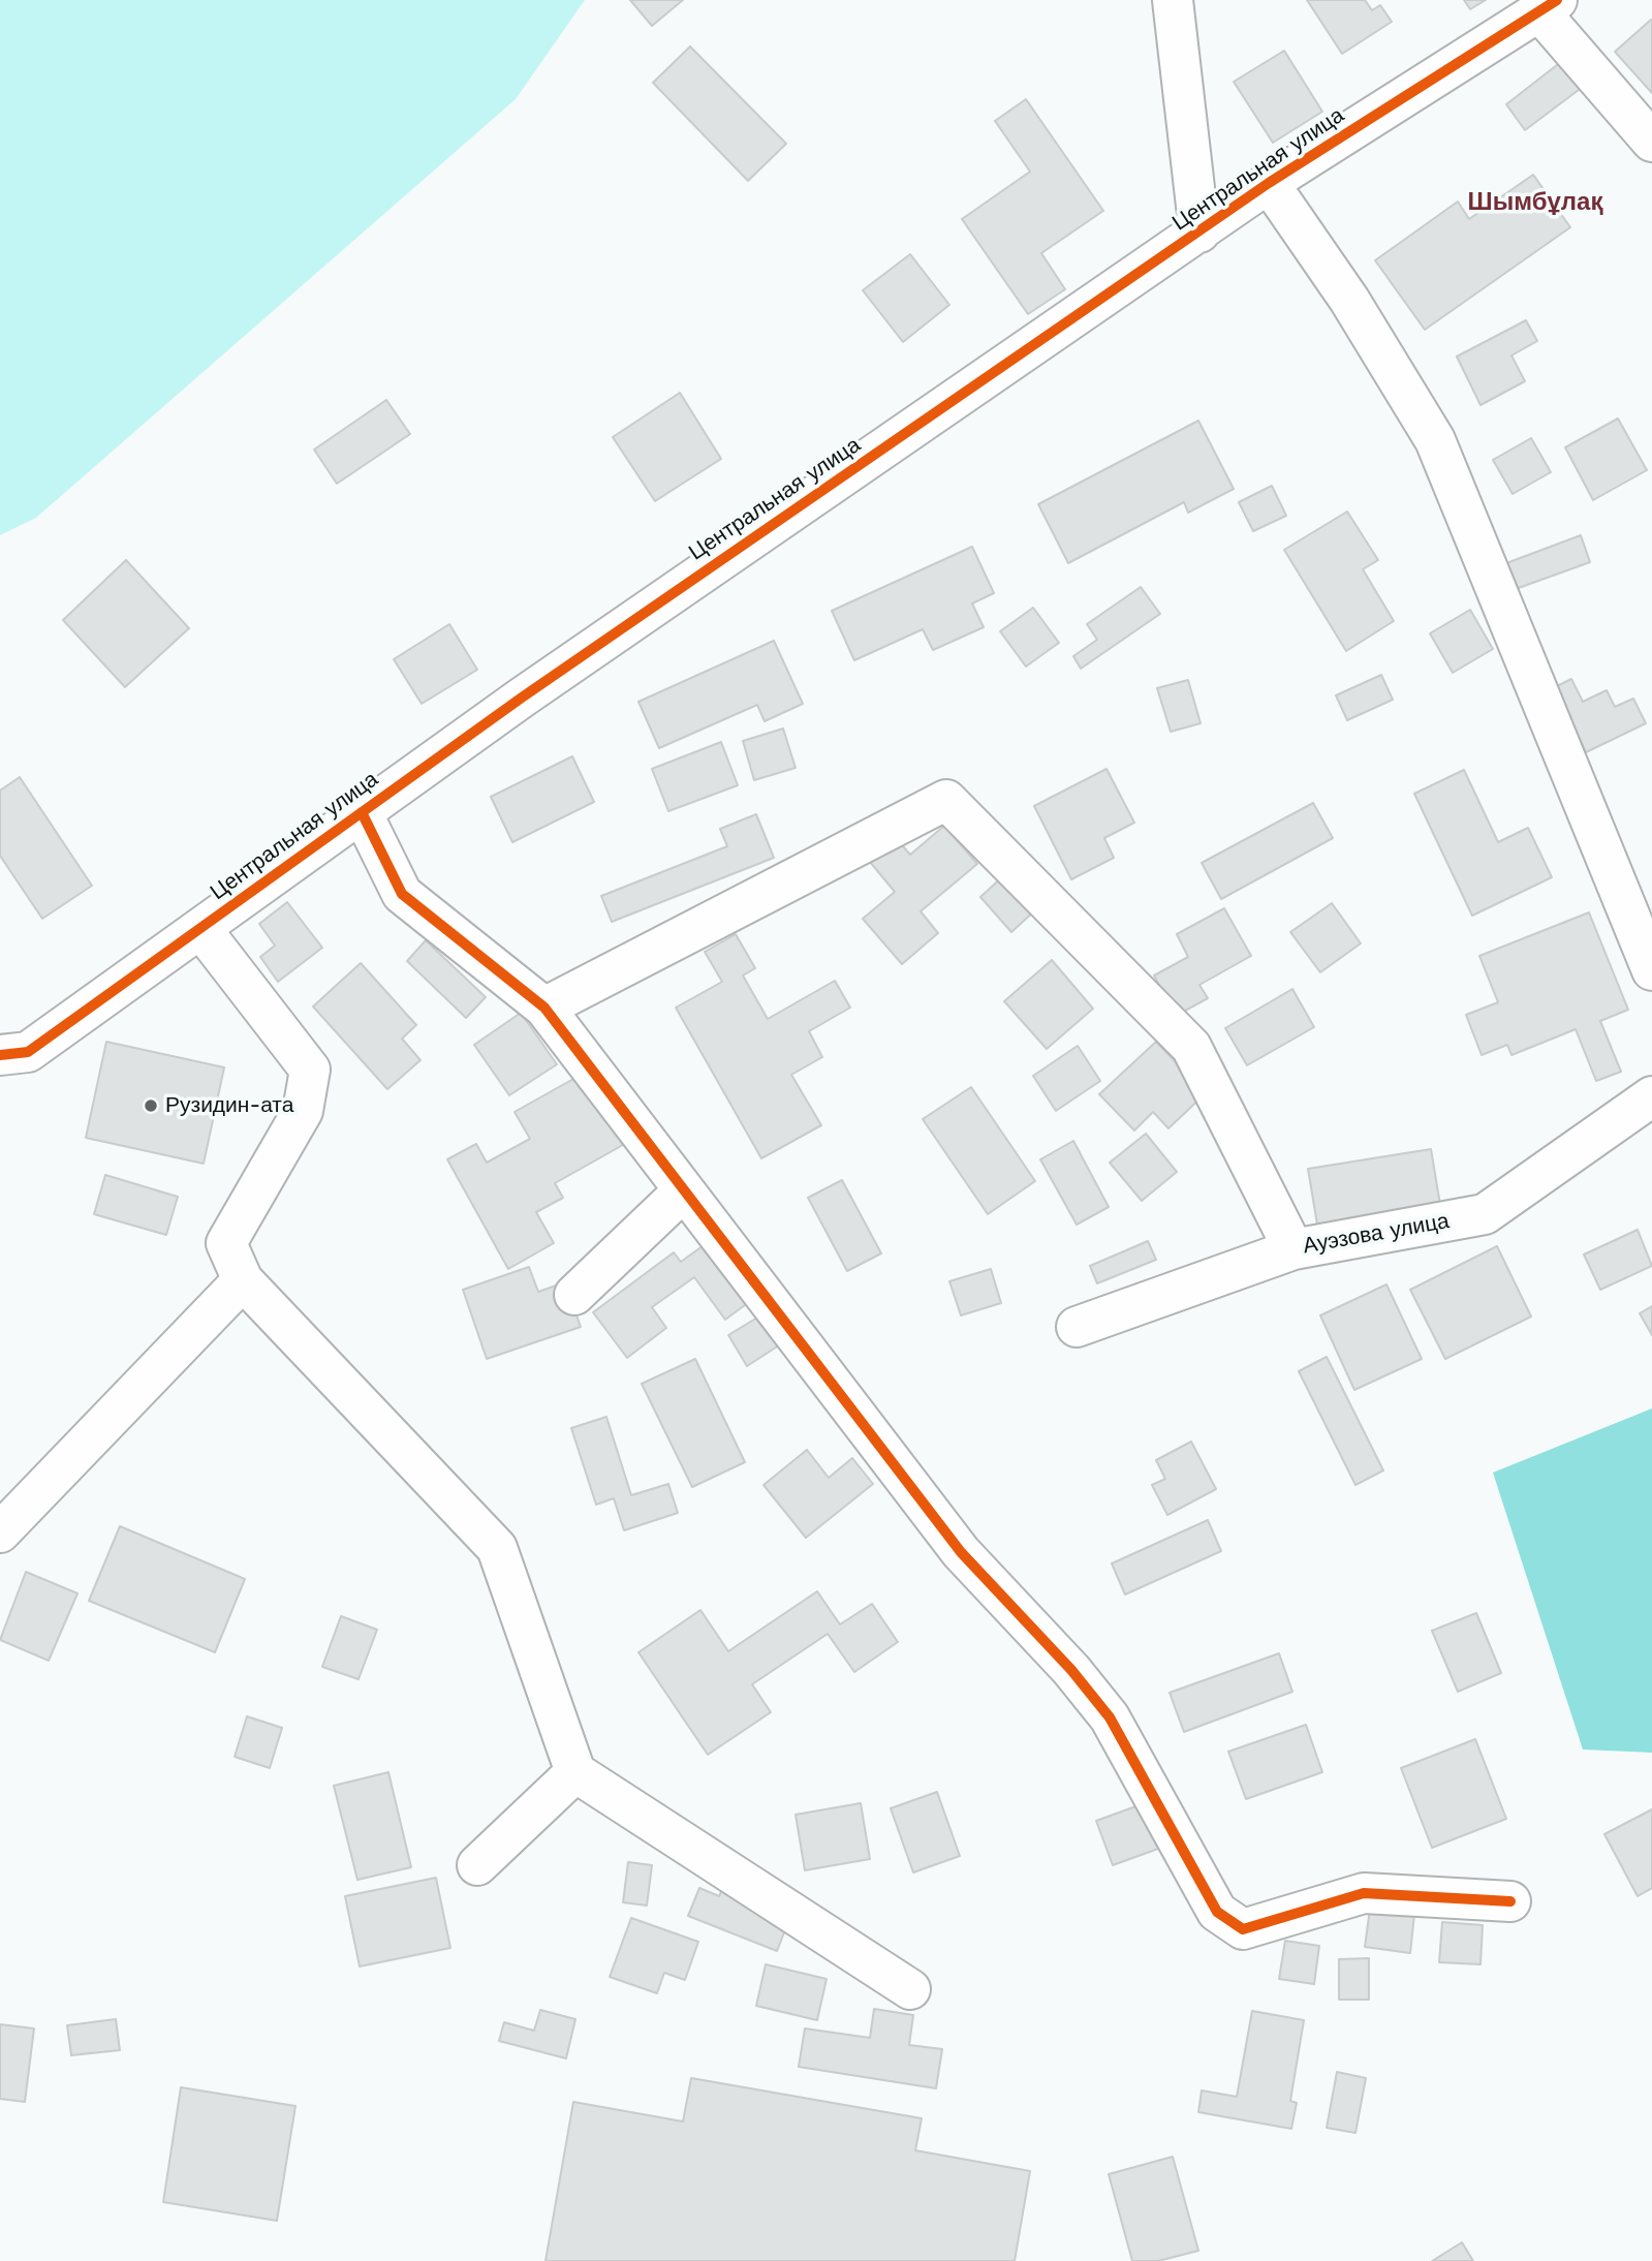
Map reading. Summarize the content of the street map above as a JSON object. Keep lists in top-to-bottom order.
{
  "streets": {
    "street": ["Центральная улица", "Ауэзова улица"]
  },
  "districts": ["Шымбұлақ"],
  "places": ["Рузидин-ата"]
}
